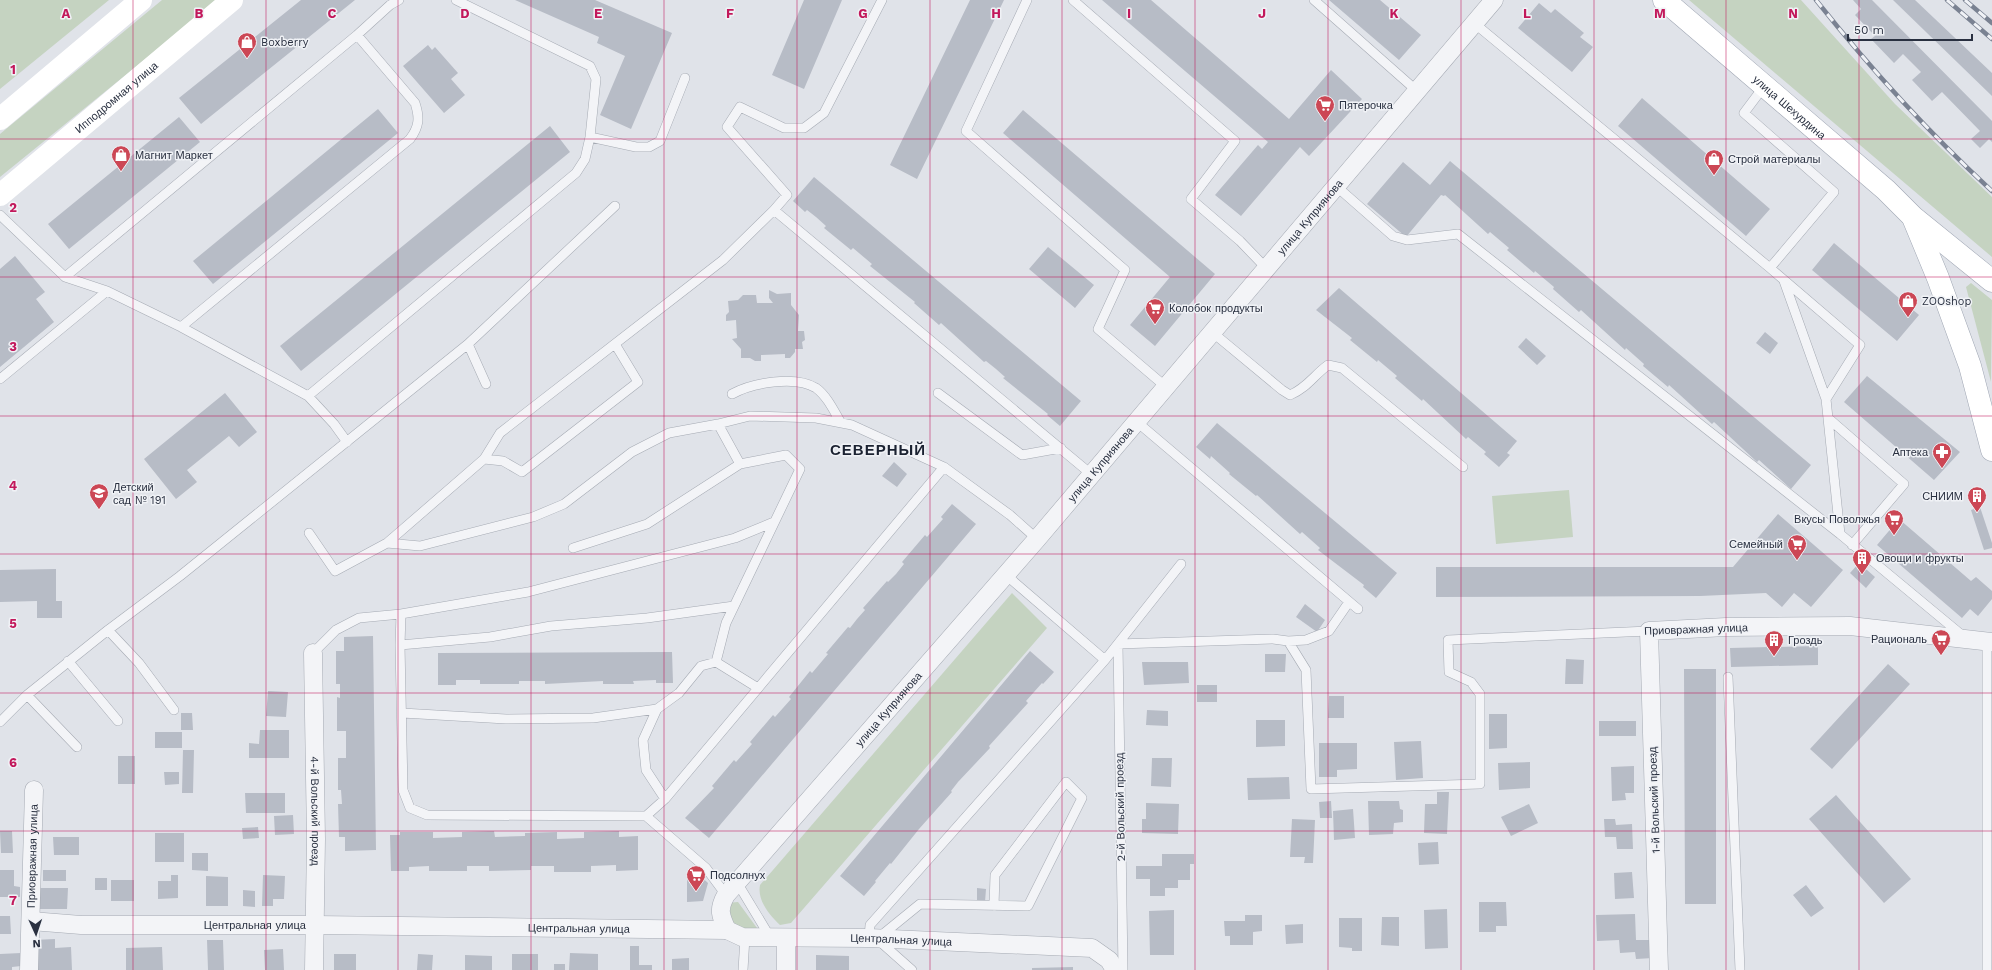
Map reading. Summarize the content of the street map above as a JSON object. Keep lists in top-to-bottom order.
{
  "streets": {
    "main road": ["Ипподромная улица", "улица Шехурдина"],
    "street": [
      "улица Куприянова",
      "Приовражная улица",
      "1-й Вольский проезд",
      "4-й Вольский проезд",
      "Центральная улица"
    ],
    "lane": ["2-й Вольский проезд"]
  },
  "crossings": [
    ["улица Куприянова", "Центральная улица"],
    ["Приовражная улица", "1-й Вольский проезд"],
    ["Приовражная улица", "Центральная улица"],
    ["4-й Вольский проезд", "Центральная улица"]
  ],
  "districts": ["СЕВЕРНЫЙ"],
  "places": {
    "shop": [
      "Boxberry",
      "Магнит Маркет",
      "Строй материалы",
      "ZOOshop"
    ],
    "supermarket": [
      "Пятерочка",
      "Колобок продукты",
      "Вкусы Поволжья",
      "Семейный",
      "Рациональ",
      "Подсолнух"
    ],
    "pharmacy": ["Аптека"],
    "school or university": ["Детский сад № 191"],
    "building": ["СНИИМ", "Овощи и фрукты", "Гроздь"]
  },
  "scale_bar": "50 m",
  "north": "bottom",
  "grid": {
    "columns": [
      "A",
      "B",
      "C",
      "D",
      "E",
      "F",
      "G",
      "H",
      "I",
      "J",
      "K",
      "L",
      "M",
      "N"
    ],
    "rows": [
      "1",
      "2",
      "3",
      "4",
      "5",
      "6",
      "7"
    ]
  }
}
